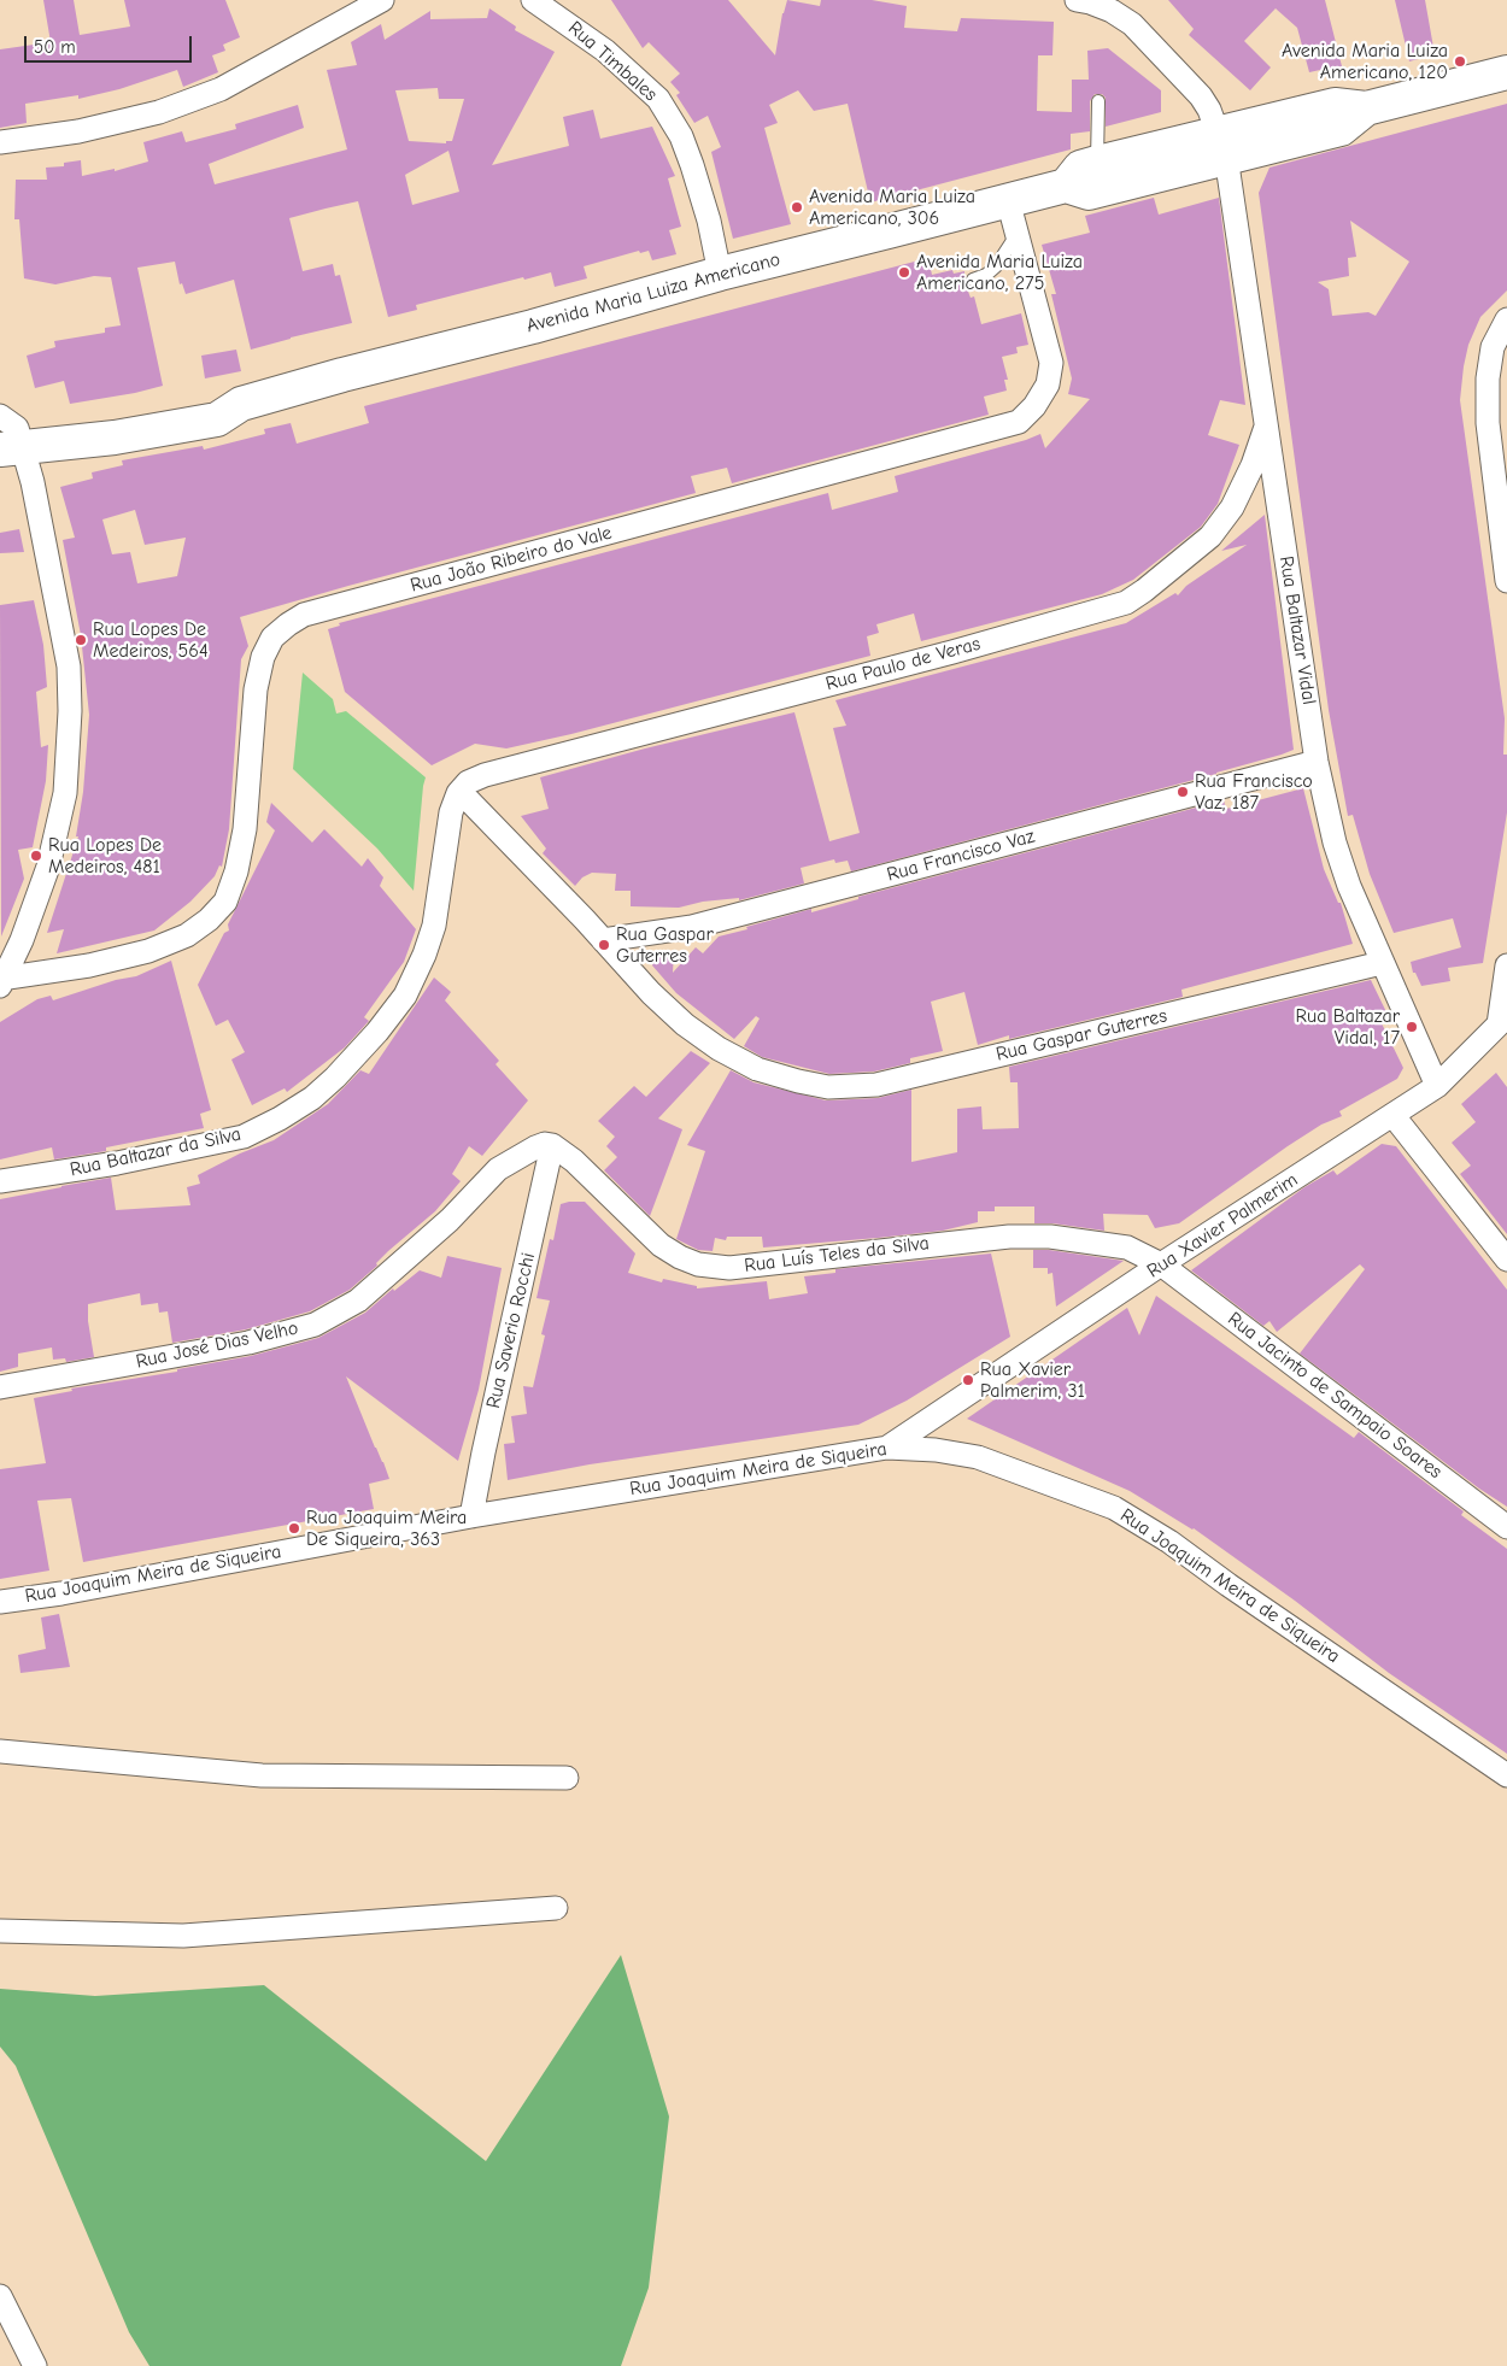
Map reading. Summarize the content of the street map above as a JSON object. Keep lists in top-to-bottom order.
{
  "streets": {
    "main road": ["Avenida Maria Luiza Americano"],
    "street": [
      "Rua Timbales",
      "Rua João Ribeiro do Vale",
      "Rua Baltazar Vidal",
      "Rua Paulo de Veras",
      "Rua Francisco Vaz",
      "Rua Gaspar Guterres",
      "Rua Baltazar da Silva",
      "Rua Xavier Palmerim",
      "Rua Luís Teles da Silva",
      "Rua Saverio Rocchi",
      "Rua José Dias Velho",
      "Rua Jacinto de Sampaio Soares",
      "Rua Joaquim Meira de Siqueira"
    ]
  },
  "crossings": [
    ["Rua Timbales", "Avenida Maria Luiza Americano"],
    ["Avenida Maria Luiza Americano", "Rua João Ribeiro do Vale"],
    ["Avenida Maria Luiza Americano", "Rua Baltazar Vidal"],
    ["Rua Baltazar Vidal", "Rua Paulo de Veras"],
    ["Rua Baltazar Vidal", "Rua Francisco Vaz"],
    ["Rua Baltazar Vidal", "Rua Gaspar Guterres"],
    ["Rua Baltazar Vidal", "Rua Xavier Palmerim"],
    ["Rua Paulo de Veras", "Rua Gaspar Guterres"],
    ["Rua Paulo de Veras", "Rua Baltazar da Silva"],
    ["Rua Francisco Vaz", "Rua Gaspar Guterres"],
    ["Rua Gaspar Guterres", "Rua Baltazar da Silva"],
    ["Rua Xavier Palmerim", "Rua Luís Teles da Silva"],
    ["Rua Xavier Palmerim", "Rua Jacinto de Sampaio Soares"],
    ["Rua Xavier Palmerim", "Rua Joaquim Meira de Siqueira"],
    ["Rua Luís Teles da Silva", "Rua Saverio Rocchi"],
    ["Rua Luís Teles da Silva", "Rua José Dias Velho"],
    ["Rua Luís Teles da Silva", "Rua Jacinto de Sampaio Soares"],
    ["Rua Saverio Rocchi", "Rua José Dias Velho"],
    ["Rua Saverio Rocchi", "Rua Joaquim Meira de Siqueira"]
  ],
  "places": [
    "Avenida Maria Luiza Americano, 120",
    "Avenida Maria Luiza Americano, 306",
    "Avenida Maria Luiza Americano, 275",
    "Rua Lopes De Medeiros, 564",
    "Rua Francisco Vaz, 187",
    "Rua Lopes De Medeiros, 481",
    "Rua Gaspar Guterres",
    "Rua Baltazar Vidal, 17",
    "Rua Xavier Palmerim, 31",
    "Rua Joaquim Meira De Siqueira, 363"
  ],
  "scale_bar": "50 m"
}
